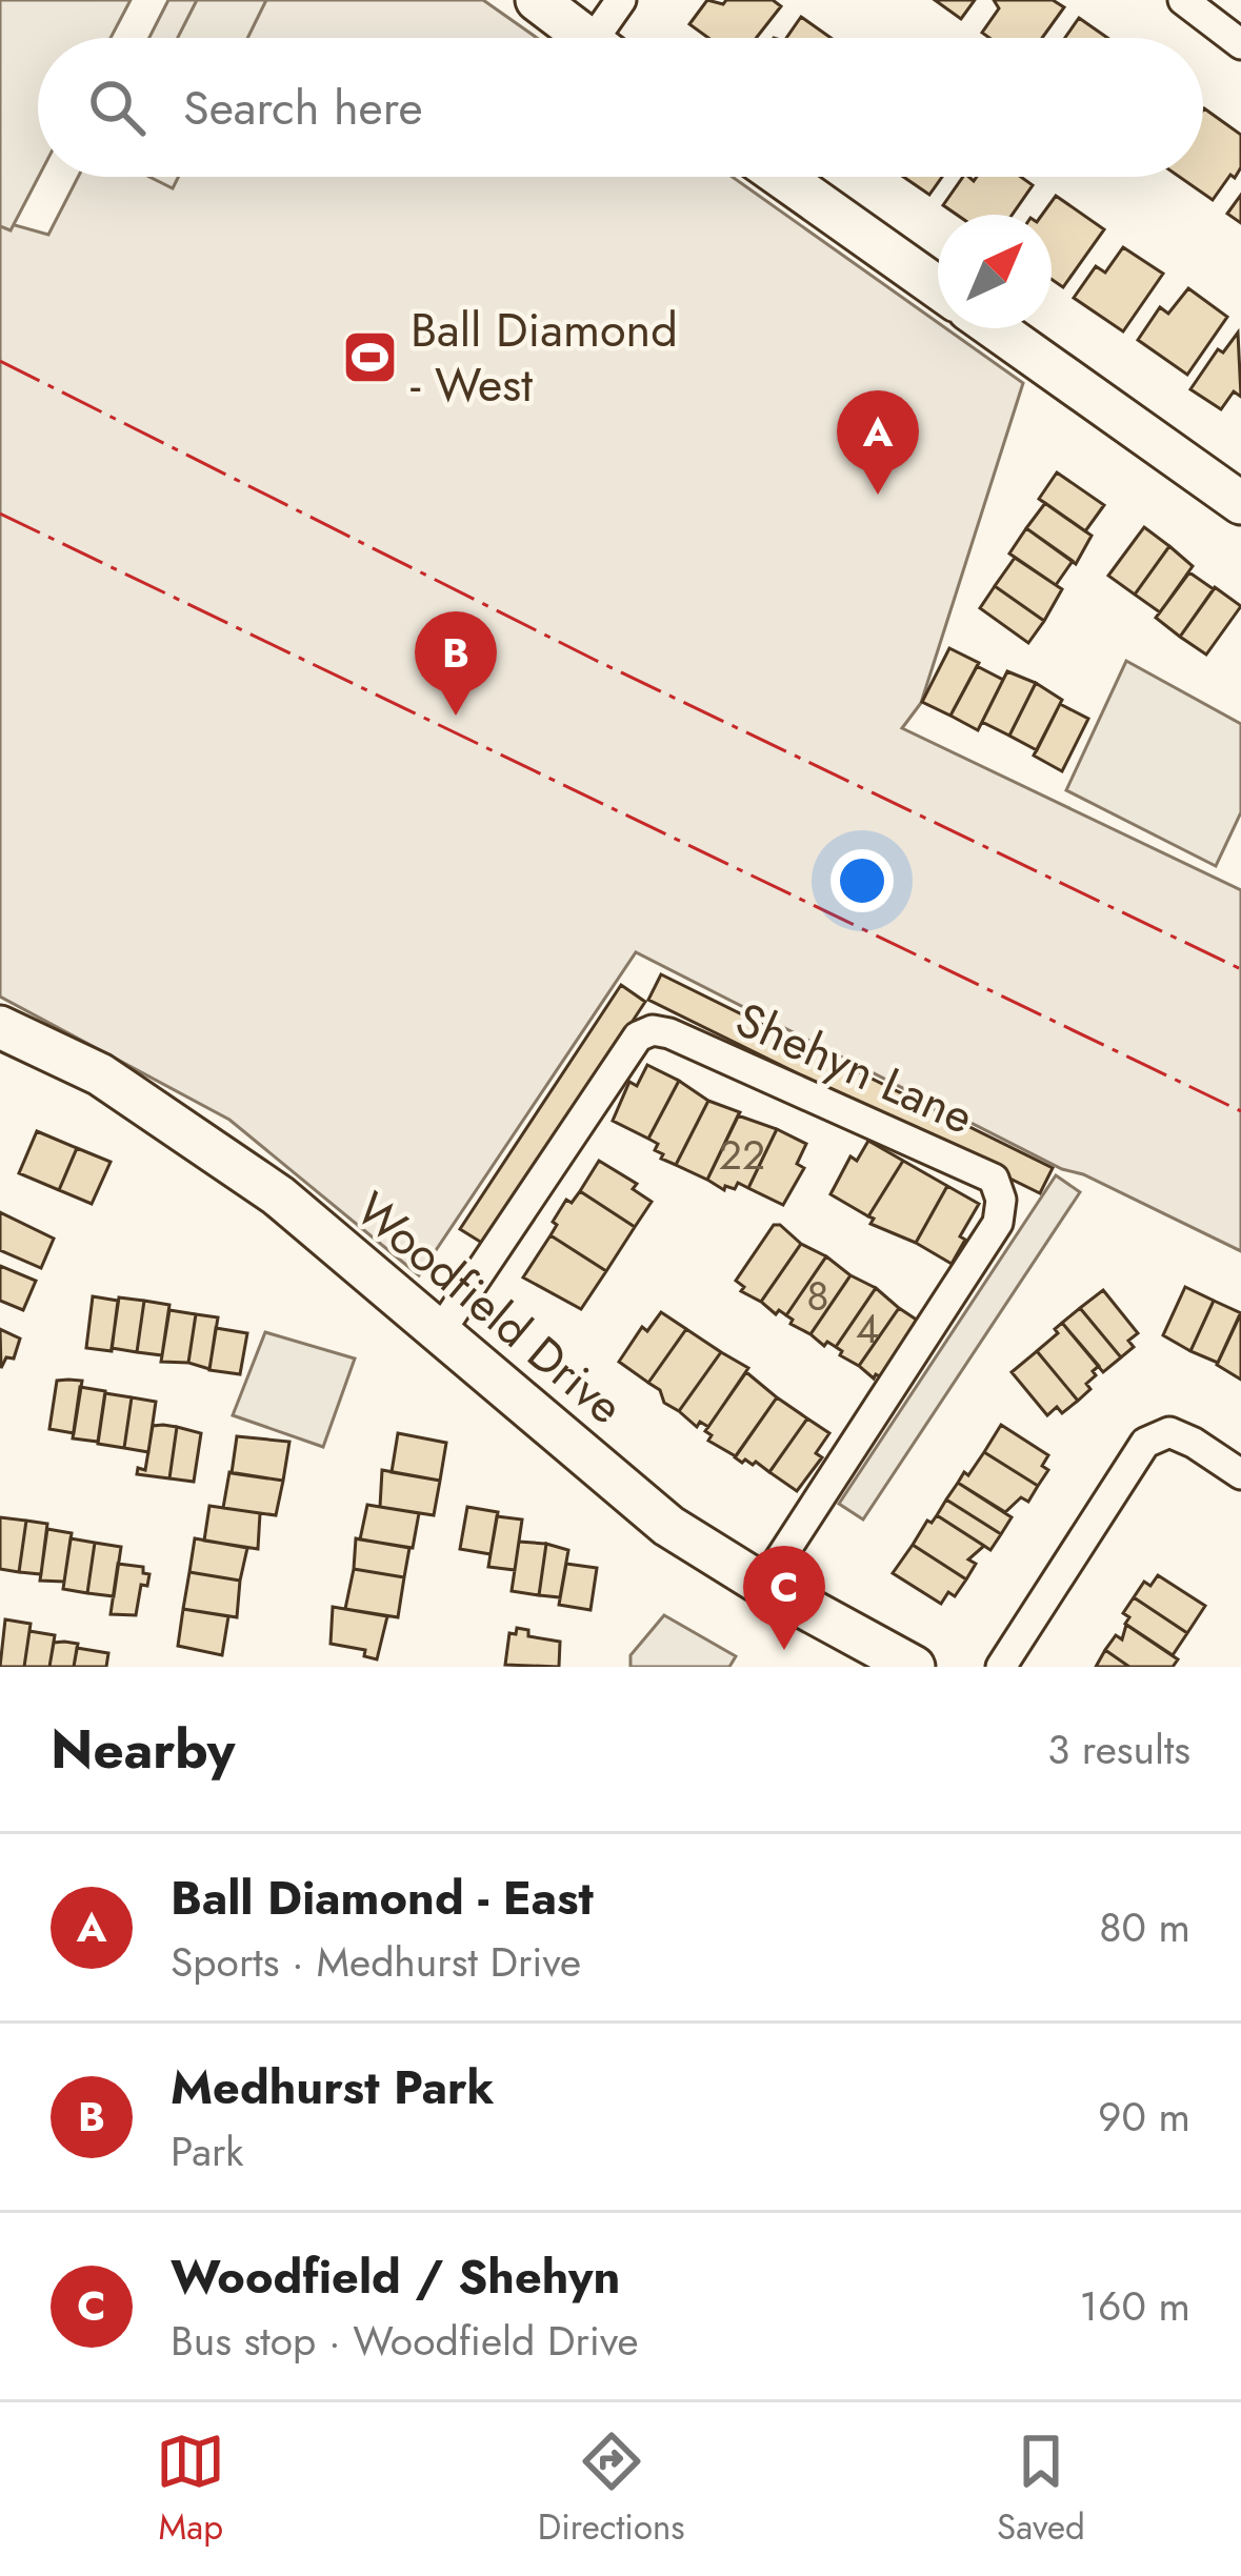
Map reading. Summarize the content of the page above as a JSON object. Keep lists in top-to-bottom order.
{
  "streets": {
    "street": ["Shehyn Lane", "Woodfield Drive"]
  },
  "crossings": [
    ["Shehyn Lane", "Woodfield Drive"]
  ],
  "places": {
    "sports": ["Ball Diamond - West"]
  },
  "house_numbers": ["22", "8", "4"],
  "north": "top right",
  "page": {
    "search": "Search here",
    "pins": ["A", "B", "C"],
    "heading": ["Nearby", "3 results"],
    "list": [
      {
        "mark": "A",
        "name": "Ball Diamond - East",
        "note": "Sports · Medhurst Drive",
        "value": "80 m"
      },
      {
        "mark": "B",
        "name": "Medhurst Park",
        "note": "Park",
        "value": "90 m"
      },
      {
        "mark": "C",
        "name": "Woodfield / Shehyn",
        "note": "Bus stop · Woodfield Drive",
        "value": "160 m"
      }
    ],
    "nav": ["Map", "Directions", "Saved"]
  }
}
